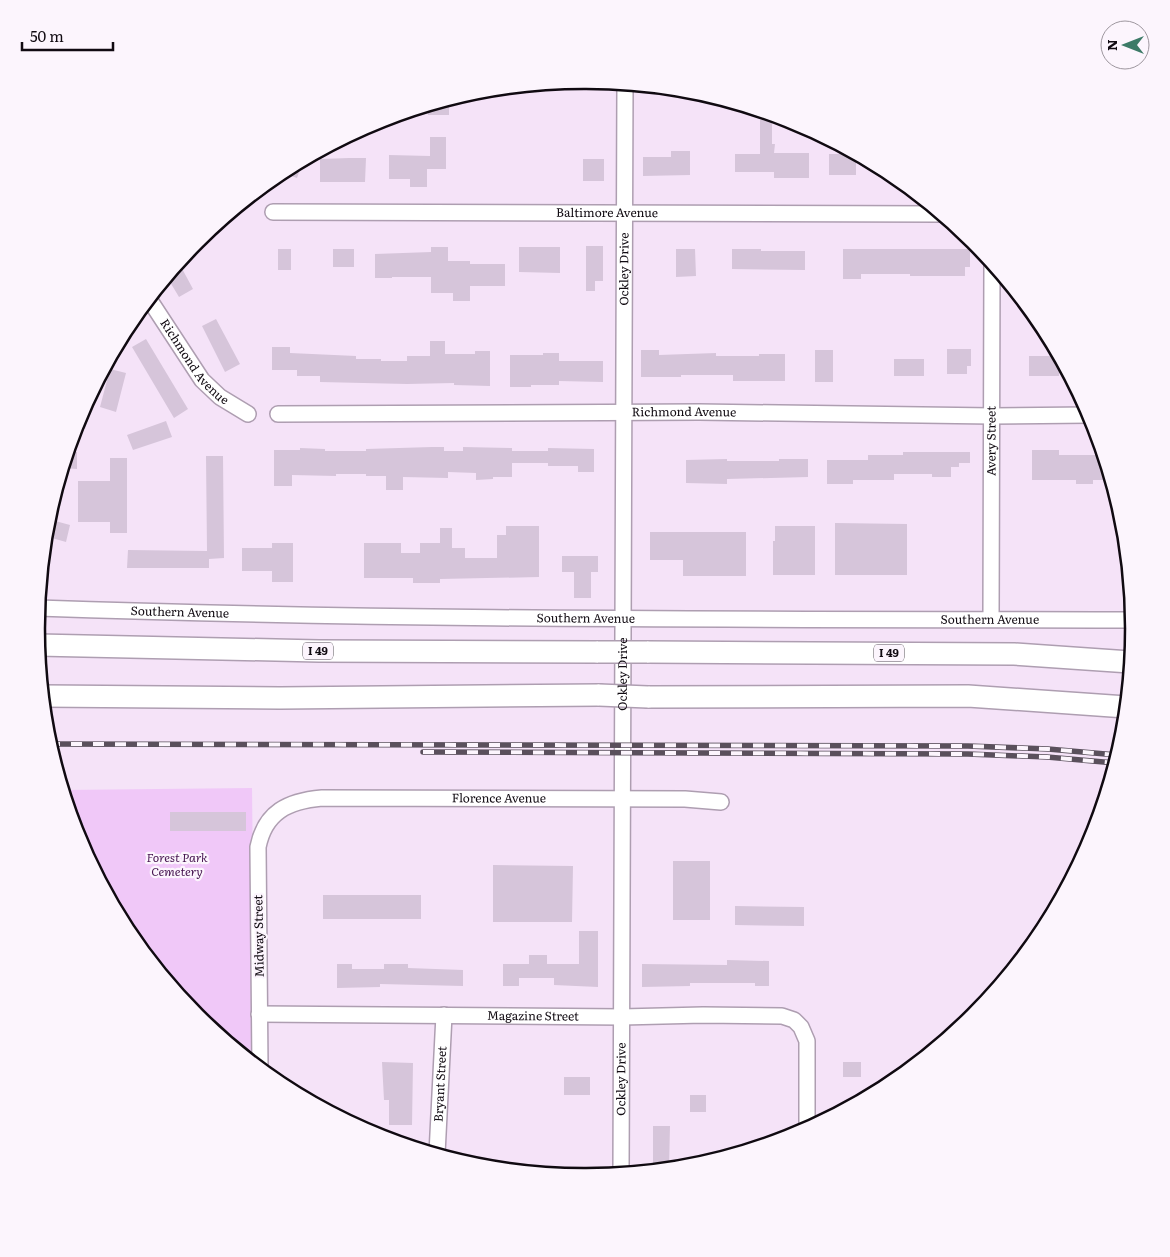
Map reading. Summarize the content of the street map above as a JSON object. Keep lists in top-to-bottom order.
{
  "streets": {
    "highway": ["I 49"],
    "street": [
      "Baltimore Avenue",
      "Ockley Drive",
      "Richmond Avenue",
      "Avery Street",
      "Southern Avenue",
      "Florence Avenue",
      "Midway Street",
      "Magazine Street",
      "Bryant Street"
    ]
  },
  "crossings": [
    ["Baltimore Avenue", "Ockley Drive"],
    ["Ockley Drive", "Richmond Avenue"],
    ["Ockley Drive", "Southern Avenue"],
    ["Ockley Drive", "Florence Avenue"],
    ["Ockley Drive", "Magazine Street"],
    ["Richmond Avenue", "Avery Street"],
    ["Avery Street", "Southern Avenue"],
    ["Florence Avenue", "Midway Street"],
    ["Midway Street", "Magazine Street"],
    ["Magazine Street", "Bryant Street"]
  ],
  "parks": ["Forest Park Cemetery"],
  "scale_bar": "50 m",
  "north": "left"
}
